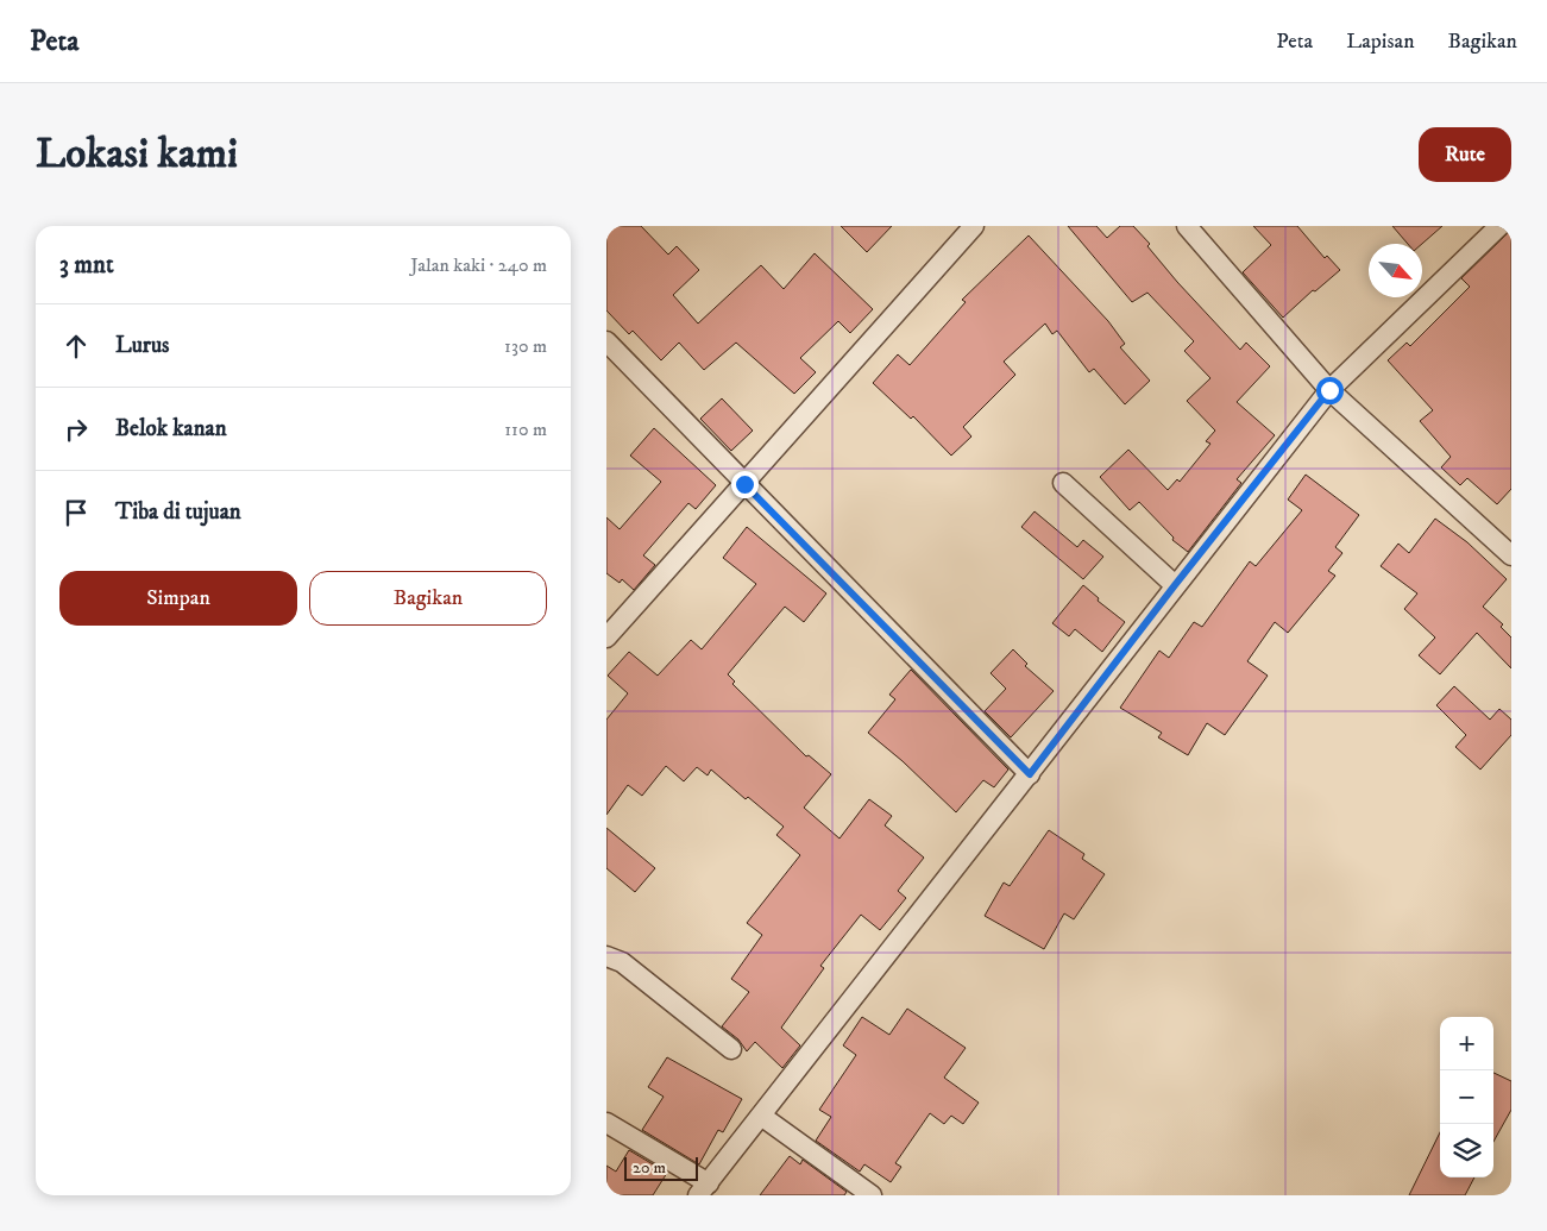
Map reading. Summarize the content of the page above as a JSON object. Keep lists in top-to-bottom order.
{
  "scale_bar": "20 m",
  "north": "bottom right",
  "page": {
    "header": "Peta",
    "nav": ["Peta", "Lapisan", "Bagikan"],
    "buttons": [
      "Rute",
      ["Simpan", "Bagikan"]
    ],
    "title": "Lokasi kami",
    "heading": ["3 mnt", "Jalan kaki · 240 m"],
    "list": [
      ["Lurus", "130 m"],
      ["Belok kanan", "110 m"],
      "Tiba di tujuan"
    ],
    "map_buttons": ["+", "−"],
    "scale": "20 m"
  }
}
